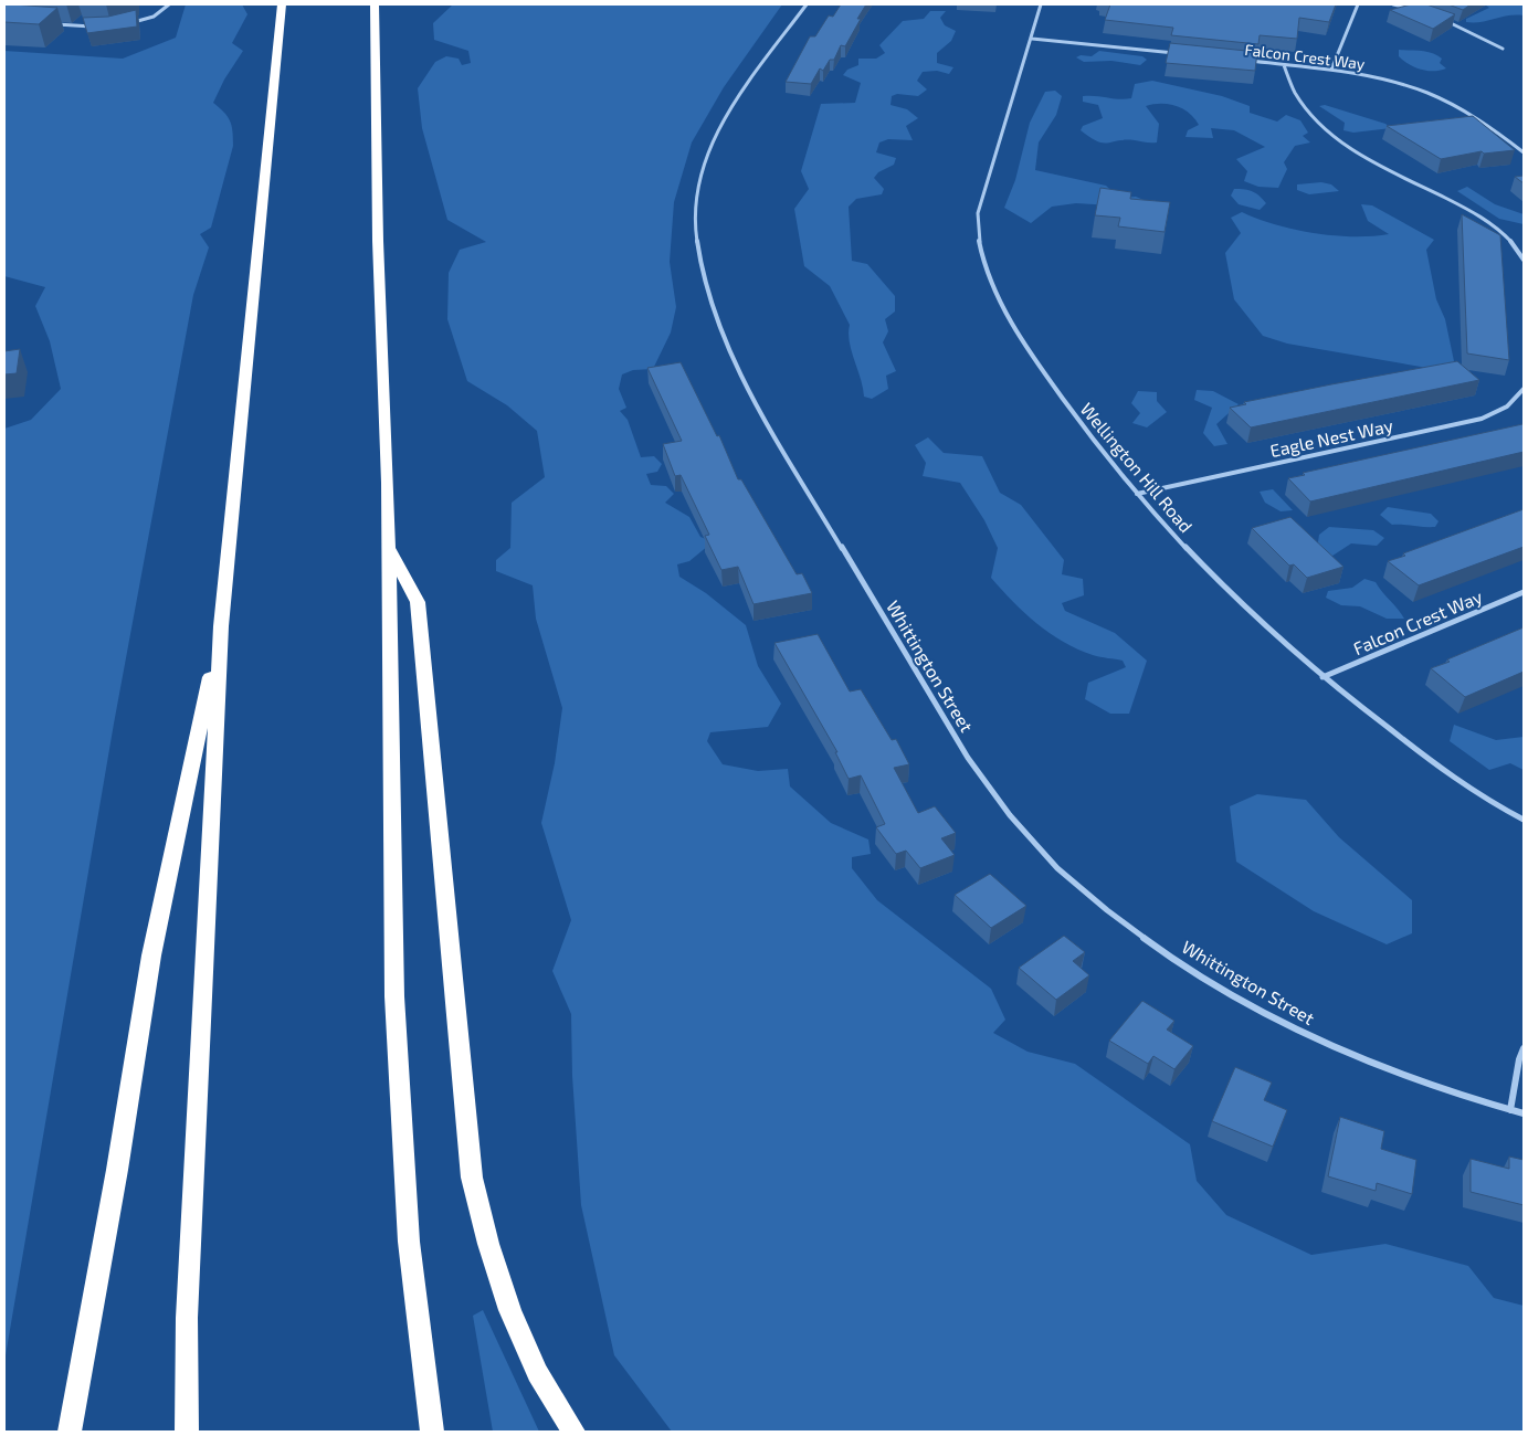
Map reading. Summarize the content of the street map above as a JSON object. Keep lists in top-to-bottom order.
{
  "streets": {
    "street": [
      "Falcon Crest Way",
      "Eagle Nest Way",
      "Wellington Hill Road",
      "Whittington Street"
    ]
  },
  "crossings": [
    ["Falcon Crest Way", "Wellington Hill Road"],
    ["Eagle Nest Way", "Wellington Hill Road"]
  ]
}
